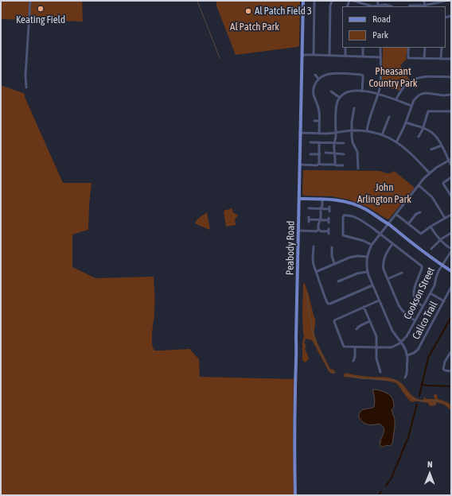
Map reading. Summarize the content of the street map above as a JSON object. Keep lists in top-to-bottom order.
{
  "streets": {
    "main road": ["Peabody Road"],
    "street": ["Cookson Street", "Calico Trail"]
  },
  "parks": ["Al Patch Park", "Pheasant Country Park", "John Arlington Park"],
  "places": ["Keating Field", "Al Patch Field 3"],
  "legend": ["Road", "Park"],
  "north": "top"
}
